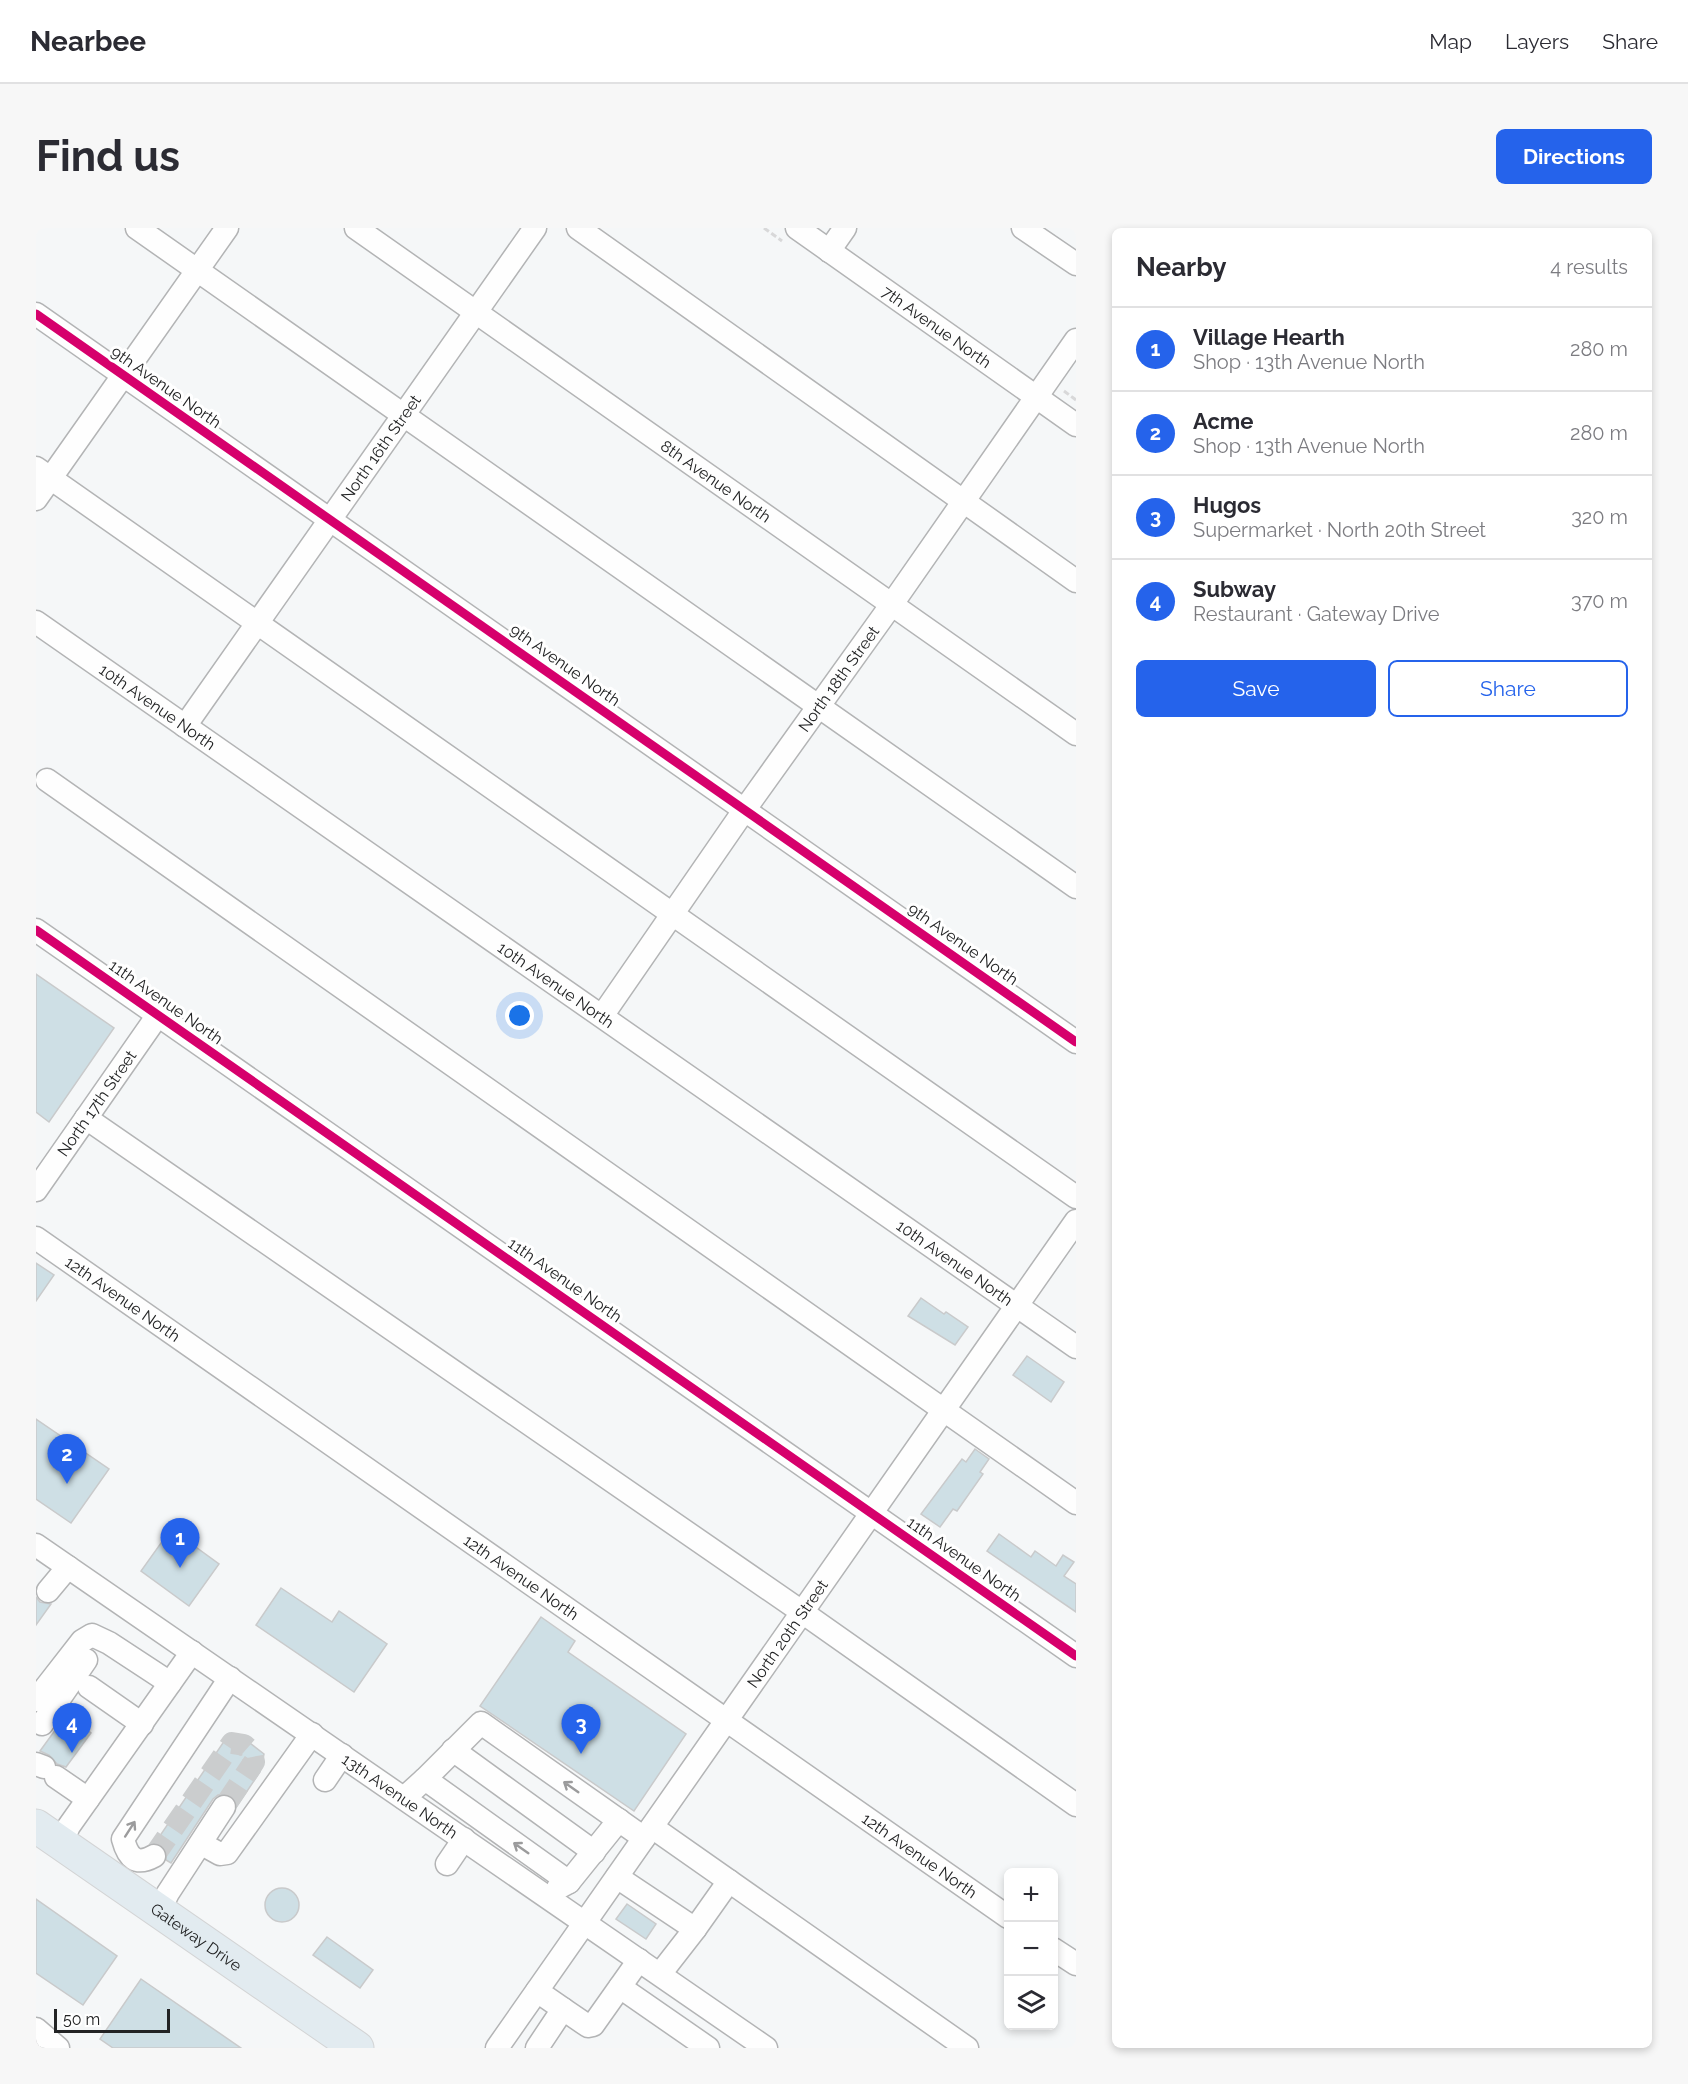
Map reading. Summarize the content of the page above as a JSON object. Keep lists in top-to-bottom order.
{
  "streets": {
    "highway": ["Gateway Drive"],
    "street": [
      "7th Avenue North",
      "9th Avenue North",
      "North 16th Street",
      "8th Avenue North",
      "North 18th Street",
      "10th Avenue North",
      "11th Avenue North",
      "North 17th Street",
      "12th Avenue North",
      "North 20th Street",
      "13th Avenue North"
    ]
  },
  "crossings": [
    ["7th Avenue North", "North 18th Street"],
    ["9th Avenue North", "North 16th Street"],
    ["9th Avenue North", "North 18th Street"],
    ["North 16th Street", "8th Avenue North"],
    ["North 16th Street", "10th Avenue North"],
    ["8th Avenue North", "North 18th Street"],
    ["North 18th Street", "10th Avenue North"],
    ["10th Avenue North", "North 20th Street"],
    ["11th Avenue North", "North 17th Street"],
    ["11th Avenue North", "North 20th Street"],
    ["12th Avenue North", "North 20th Street"],
    ["North 20th Street", "13th Avenue North"]
  ],
  "scale_bar": "50 m",
  "page": {
    "header": "Nearbee",
    "nav": ["Map", "Layers", "Share"],
    "buttons": [
      "Directions",
      ["Save", "Share"]
    ],
    "title": "Find us",
    "heading": ["Nearby", "4 results"],
    "list": [
      {
        "mark": "1",
        "name": "Village Hearth",
        "note": "Shop · 13th Avenue North",
        "value": "280 m"
      },
      {
        "mark": "2",
        "name": "Acme",
        "note": "Shop · 13th Avenue North",
        "value": "280 m"
      },
      {
        "mark": "3",
        "name": "Hugos",
        "note": "Supermarket · North 20th Street",
        "value": "320 m"
      },
      {
        "mark": "4",
        "name": "Subway",
        "note": "Restaurant · Gateway Drive",
        "value": "370 m"
      }
    ],
    "pins": [
      "2",
      "1",
      "4",
      "3"
    ],
    "map_buttons": ["+", "−"],
    "scale": "50 m"
  }
}
